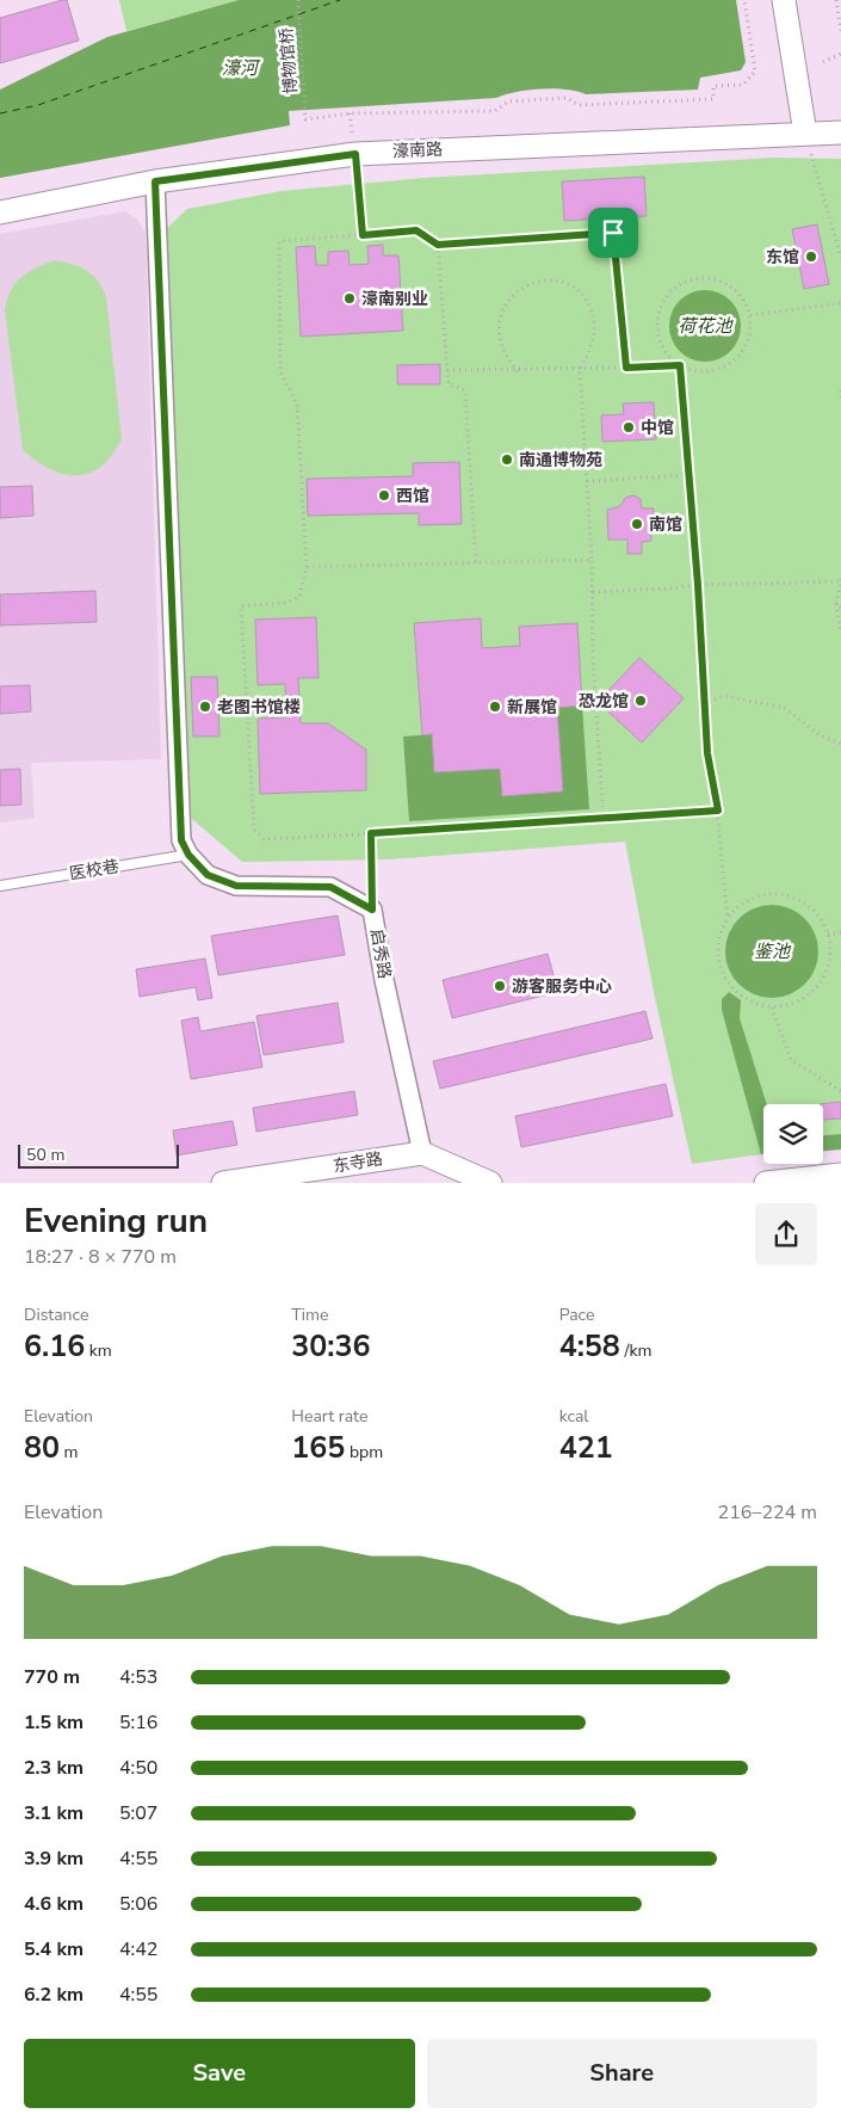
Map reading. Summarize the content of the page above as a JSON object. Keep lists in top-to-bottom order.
{
  "streets": {
    "street": ["濠南路", "启秀路", "东寺路"],
    "lane": ["医校巷"],
    "path": ["博物馆桥"]
  },
  "crossings": [
    ["濠南路", "启秀路"],
    ["医校巷", "启秀路"],
    ["启秀路", "东寺路"]
  ],
  "water": ["濠河", "荷花池", "鉴池"],
  "places": [
    "东馆",
    "濠南别业",
    "中馆",
    "南通博物苑",
    "西馆",
    "南馆",
    "恐龙馆",
    "老图书馆楼",
    "新展馆",
    "游客服务中心"
  ],
  "scale_bar": "50 m",
  "page": {
    "scale": "50 m",
    "heading": ["Evening run", "18:27 · 8 × 770 m"],
    "stats": [
      ["Distance", "6.16 km"],
      ["Time", "30:36"],
      ["Pace", "4:58 /km"],
      ["Elevation", "80 m"],
      ["Heart rate", "165 bpm"],
      ["kcal", "421"]
    ],
    "chart": ["Elevation", "216–224 m"],
    "list": [
      {
        "name": "770 m",
        "note": "4:53"
      },
      {
        "name": "1.5 km",
        "note": "5:16"
      },
      {
        "name": "2.3 km",
        "note": "4:50"
      },
      {
        "name": "3.1 km",
        "note": "5:07"
      },
      {
        "name": "3.9 km",
        "note": "4:55"
      },
      {
        "name": "4.6 km",
        "note": "5:06"
      },
      {
        "name": "5.4 km",
        "note": "4:42"
      },
      {
        "name": "6.2 km",
        "note": "4:55"
      }
    ],
    "buttons": ["Save", "Share"]
  }
}
